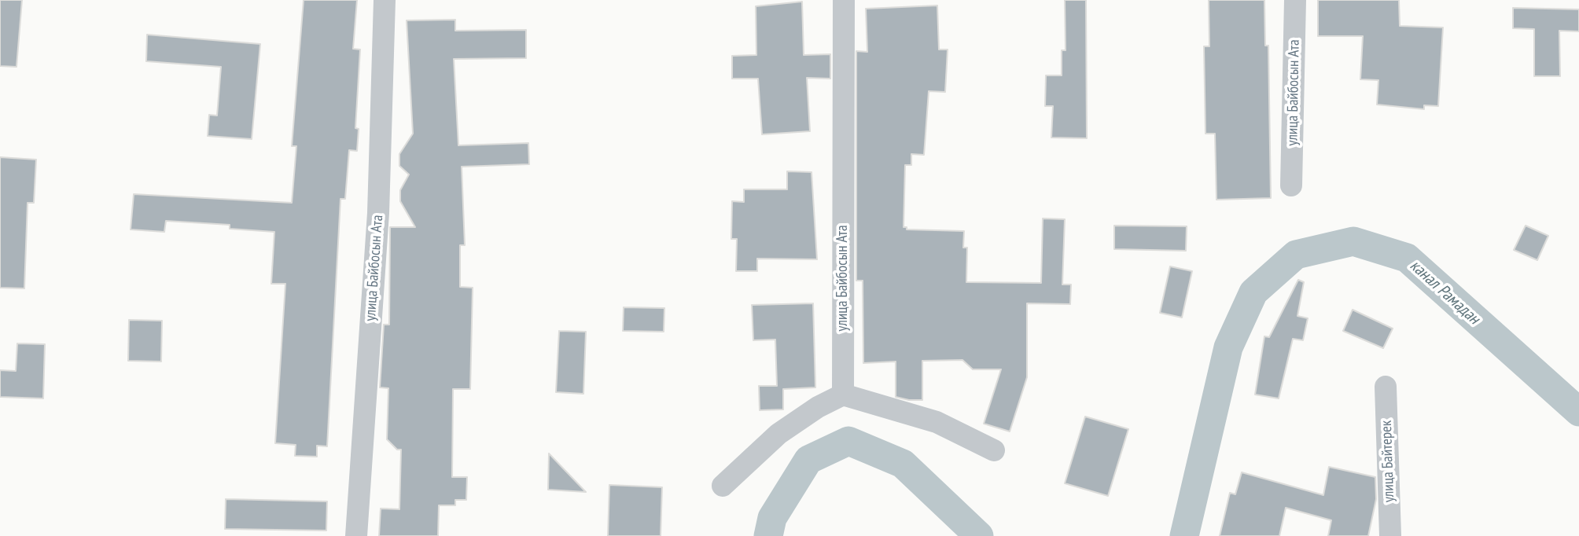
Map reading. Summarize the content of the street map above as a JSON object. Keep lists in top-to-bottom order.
{
  "streets": {
    "street": ["улица Байбосын Ата", "улица Байтерек"]
  },
  "water": ["канал Рамадан"]
}
